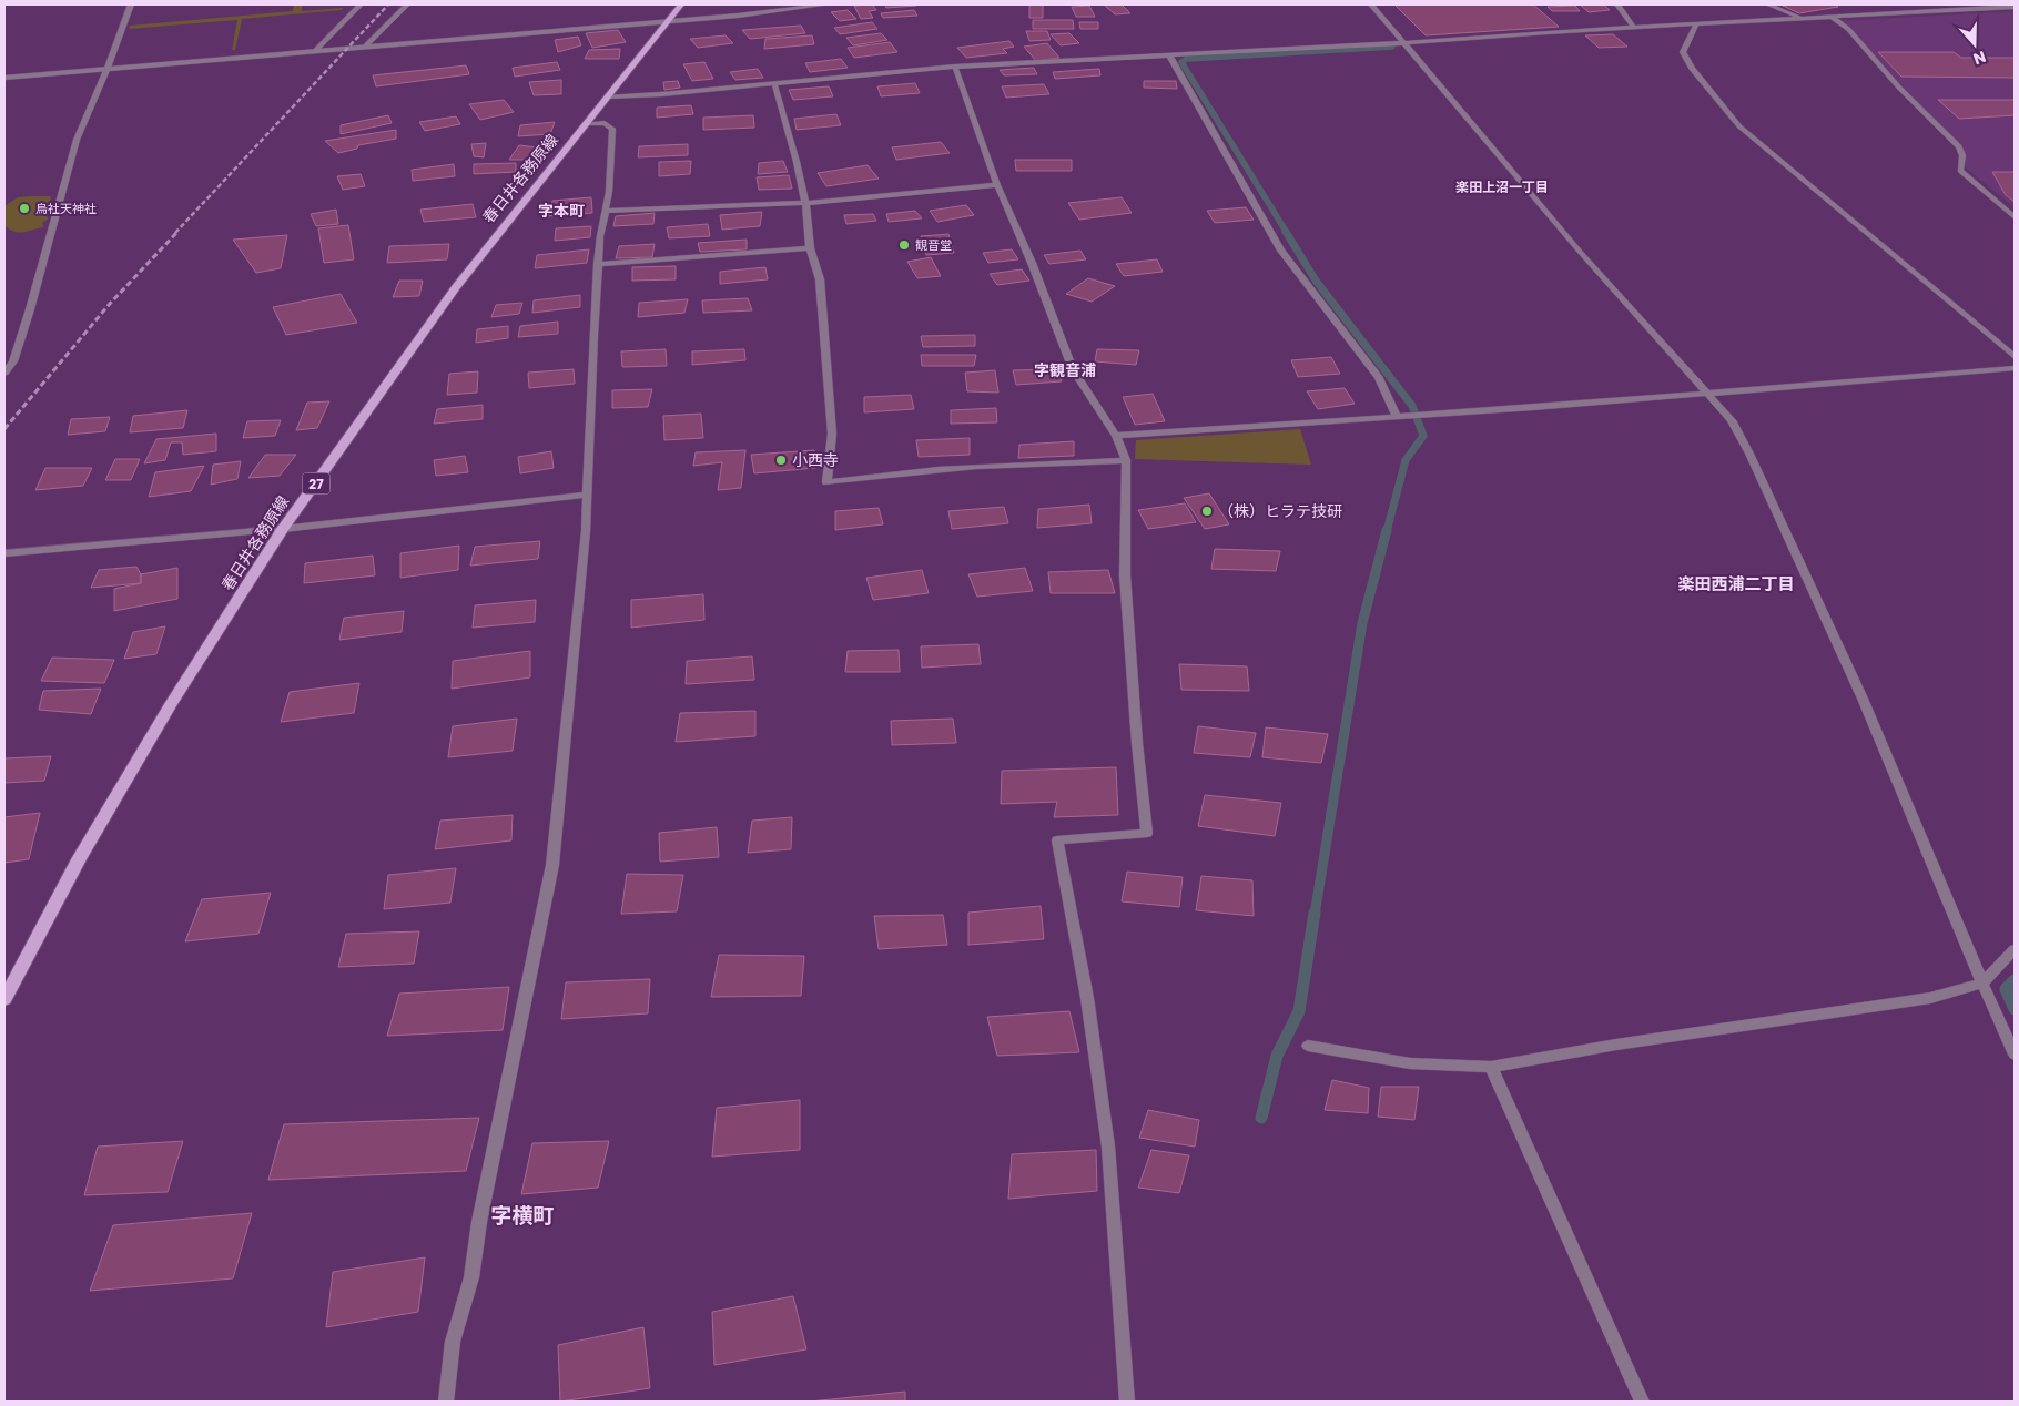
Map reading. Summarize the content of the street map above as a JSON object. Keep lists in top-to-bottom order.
{
  "streets": {
    "main road": ["春日井各務原線", "27"]
  },
  "districts": [
    "楽田上沼一丁目",
    "字本町",
    "字観音浦",
    "楽田西浦二丁目",
    "字横町"
  ],
  "places": [
    "烏社天神社",
    "観音堂",
    "小西寺",
    "（株）ヒラテ技研"
  ],
  "north": "bottom"
}
